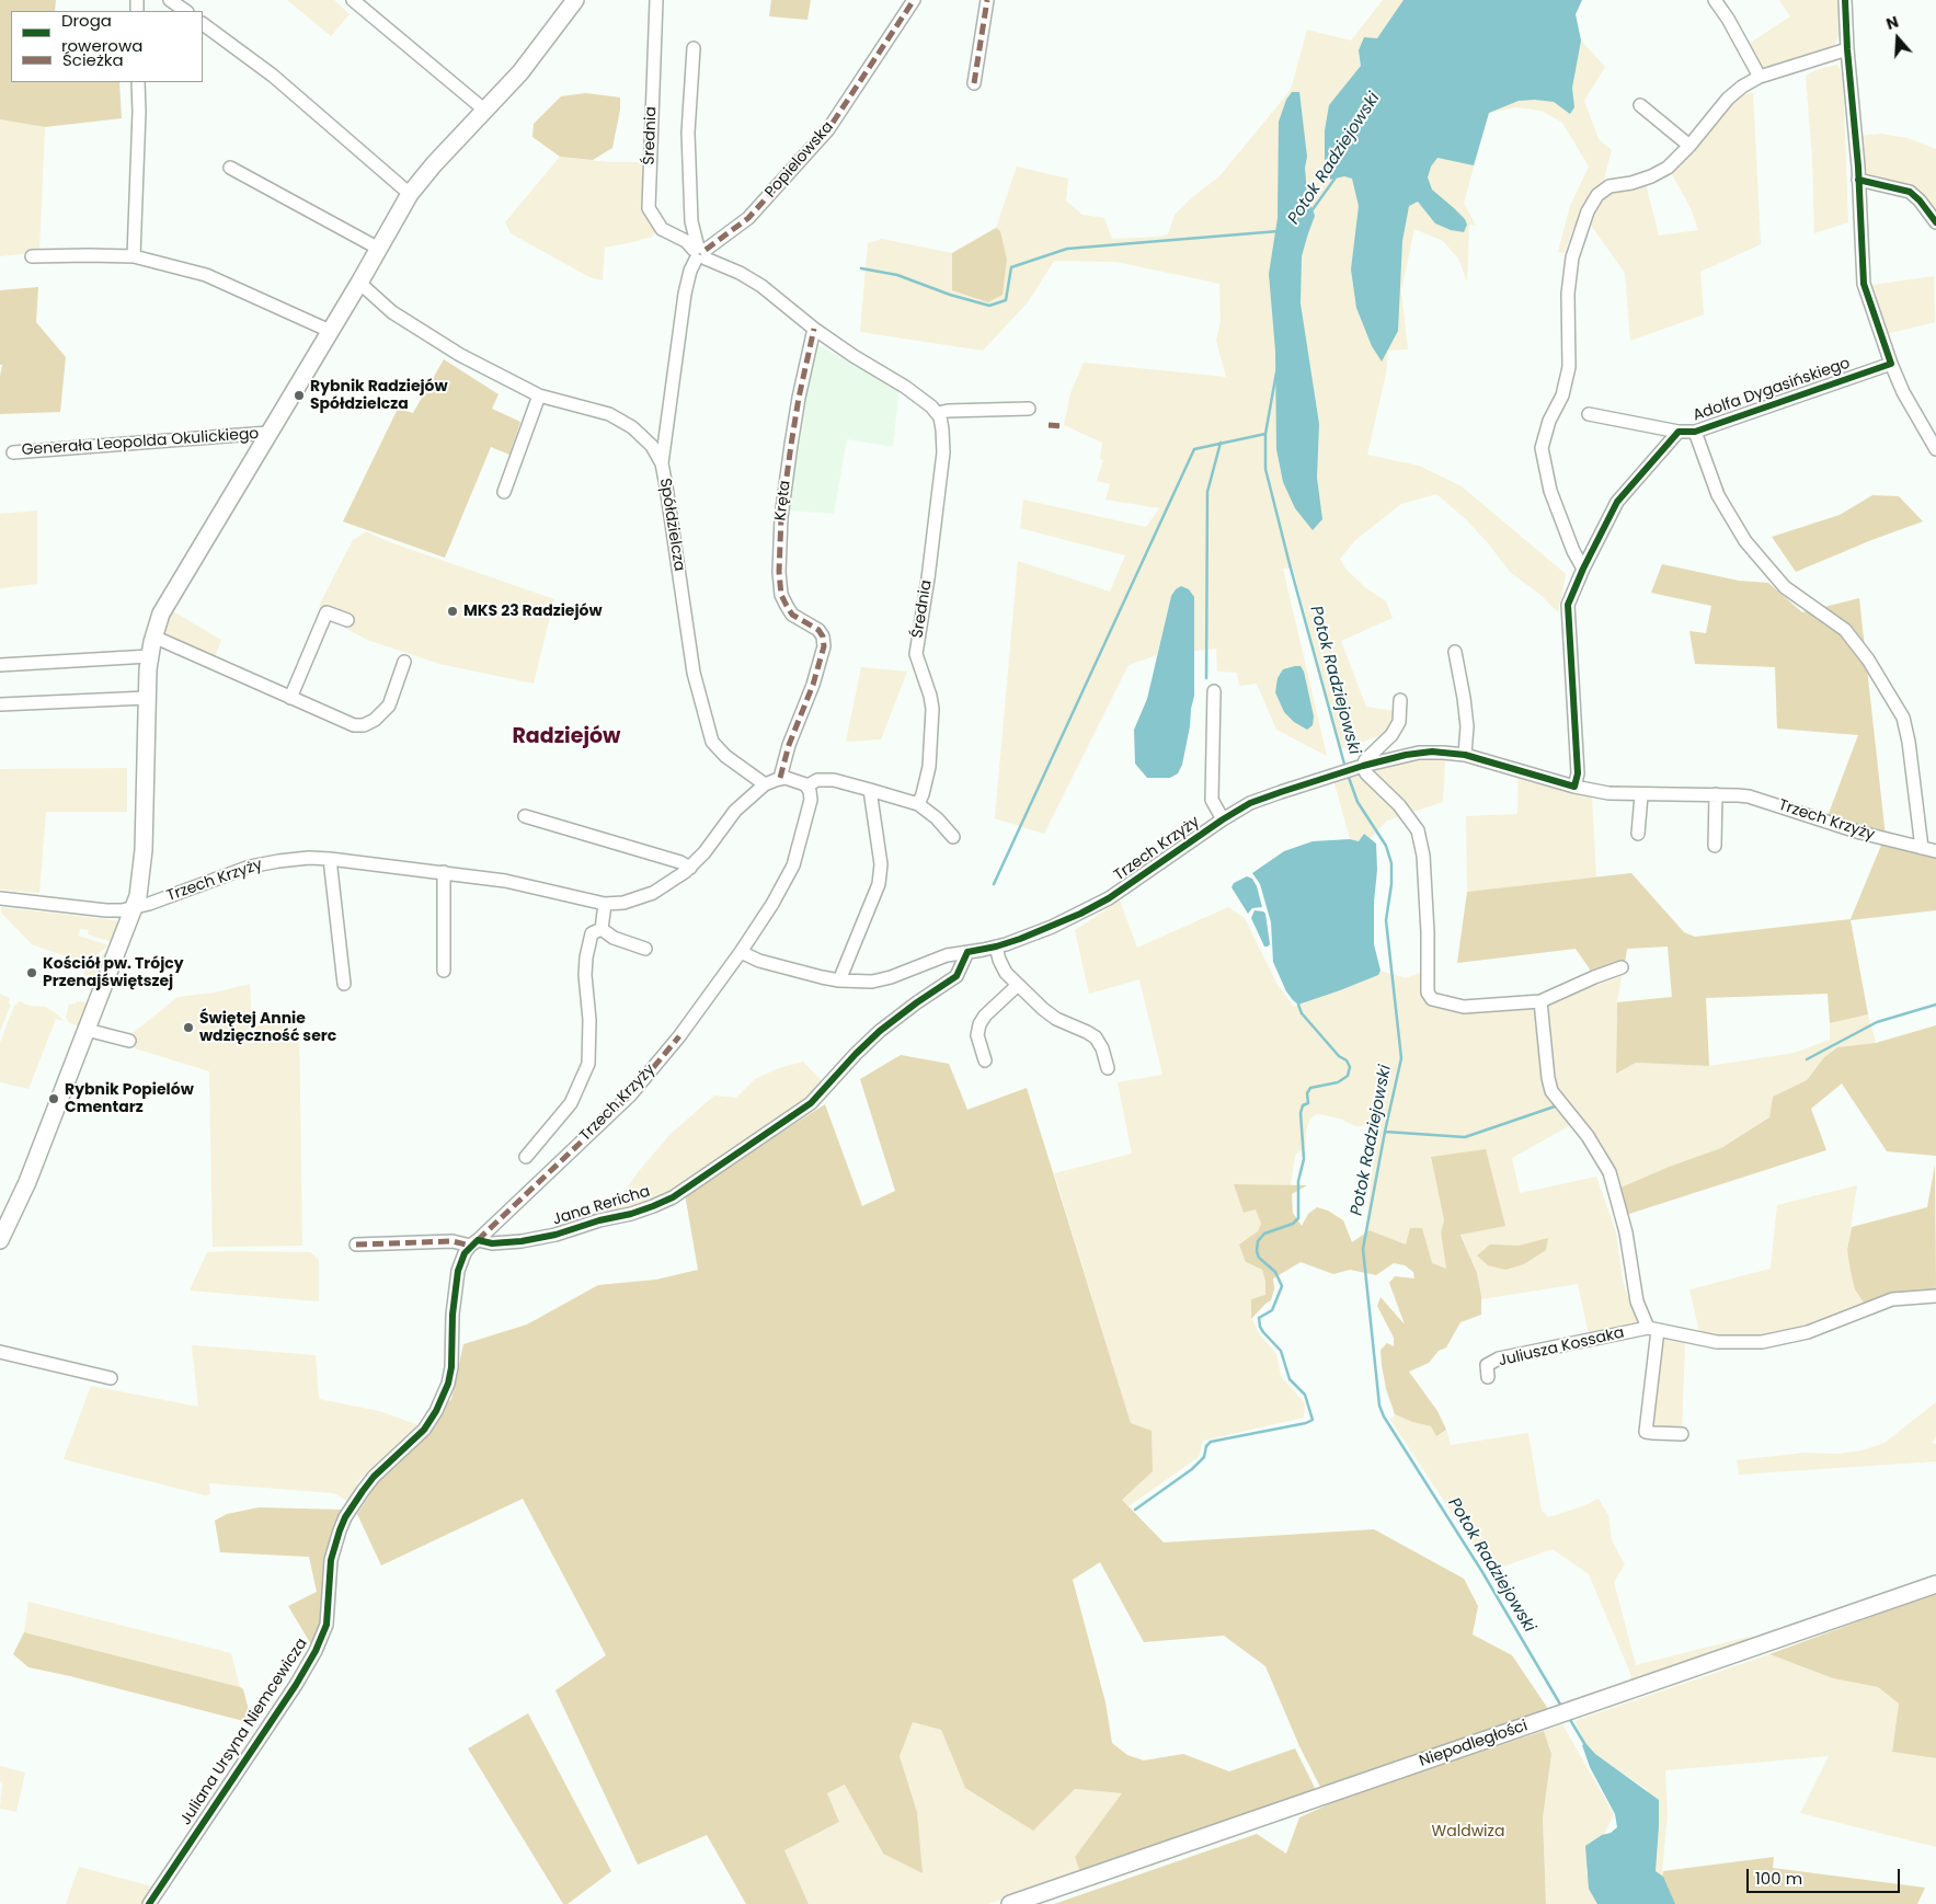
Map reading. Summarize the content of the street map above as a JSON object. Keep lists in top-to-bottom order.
{
  "streets": {
    "street": [
      "Średnia",
      "Popielowska",
      "Adolfa Dygasińskiego",
      "Generała Leopolda Okulickiego",
      "Kręta",
      "Spółdzielcza",
      "Trzech Krzyży",
      "Jana Rericha",
      "Juliusza Kossaka",
      "Juliana Ursyna Niemcewicza",
      "Niepodległości"
    ]
  },
  "crossings": [
    ["Średnia", "Popielowska"],
    ["Adolfa Dygasińskiego", "Trzech Krzyży"],
    ["Generała Leopolda Okulickiego", "Spółdzielcza"],
    ["Generała Leopolda Okulickiego", "Trzech Krzyży"],
    ["Kręta", "Trzech Krzyży"],
    ["Spółdzielcza", "Trzech Krzyży"],
    ["Trzech Krzyży", "Jana Rericha"],
    ["Trzech Krzyży", "Juliana Ursyna Niemcewicza"],
    ["Jana Rericha", "Juliana Ursyna Niemcewicza"]
  ],
  "districts": ["Radziejów"],
  "water": ["Potok Radziejowski"],
  "parks": ["Waldwiza"],
  "places": [
    "Rybnik Radziejów Spółdzielcza",
    "MKS 23 Radziejów",
    "Kościół pw. Trójcy Przenajświętszej",
    "Świętej Annie wdzięczność serc",
    "Rybnik Popielów Cmentarz"
  ],
  "legend": ["Droga rowerowa", "Ścieżka"],
  "scale_bar": "100 m",
  "north": "top"
}
